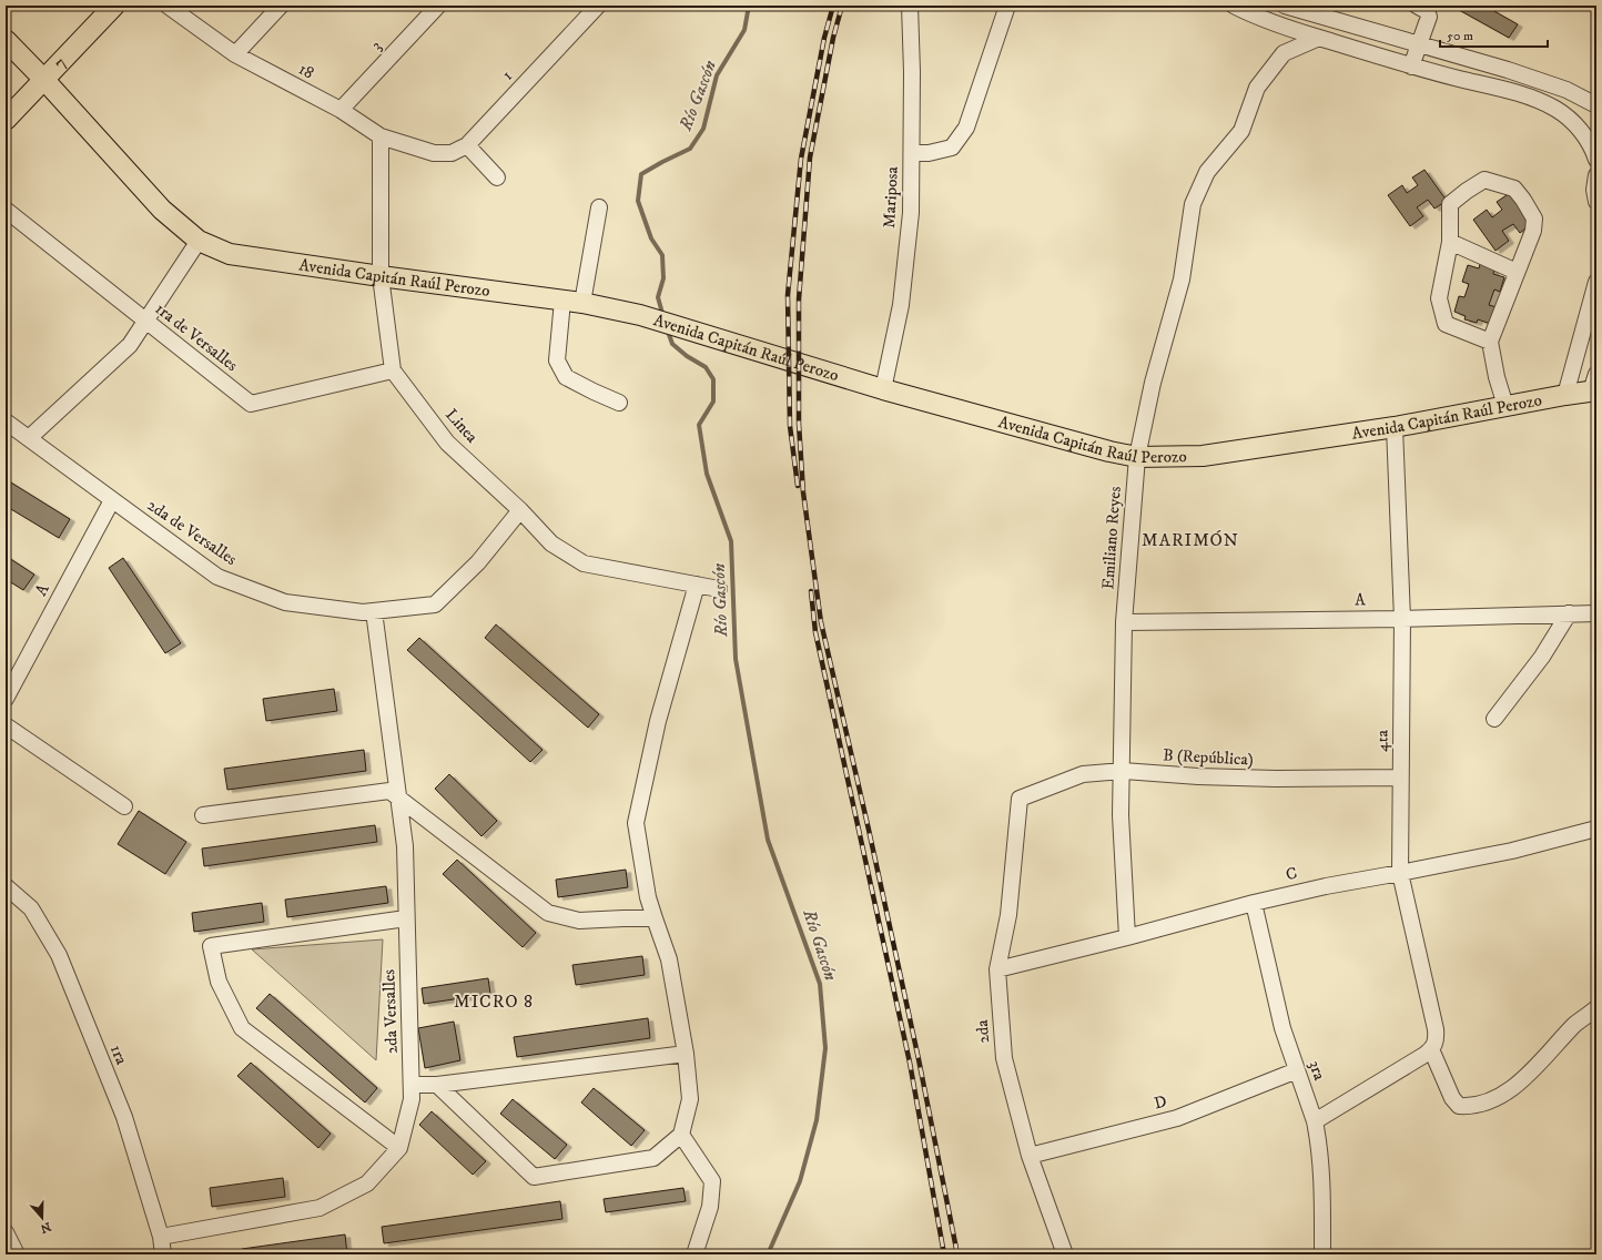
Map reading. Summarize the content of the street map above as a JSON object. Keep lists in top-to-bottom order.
{
  "streets": {
    "main road": ["7", "Avenida Capitán Raúl Perozo"],
    "street": [
      "3",
      "18",
      "1",
      "Mariposa",
      "1ra de Versalles",
      "Linea",
      "2da de Versalles",
      "Emiliano Reyes",
      "A",
      "4ta",
      "B (República)",
      "C",
      "2da Versalles",
      "2da",
      "1ra",
      "3ra",
      "D"
    ]
  },
  "crossings": [
    ["3", "18"],
    ["7", "Avenida Capitán Raúl Perozo"],
    ["18", "1"],
    ["Mariposa", "Avenida Capitán Raúl Perozo"],
    ["Avenida Capitán Raúl Perozo", "Emiliano Reyes"],
    ["Avenida Capitán Raúl Perozo", "4ta"],
    ["1ra de Versalles", "Linea"],
    ["Linea", "2da de Versalles"],
    ["2da de Versalles", "A"],
    ["2da de Versalles", "2da Versalles"],
    ["Emiliano Reyes", "A"],
    ["Emiliano Reyes", "B (República)"],
    ["Emiliano Reyes", "C"],
    ["A", "4ta"],
    ["4ta", "B (República)"],
    ["4ta", "C"],
    ["B (República)", "2da"],
    ["C", "2da"],
    ["C", "3ra"],
    ["2da Versalles", "1ra"],
    ["2da", "D"],
    ["3ra", "D"]
  ],
  "districts": ["MARIMÓN", "MICRO 8"],
  "water": ["Río Gascón"],
  "scale_bar": "50 m",
  "north": "bottom"
}
